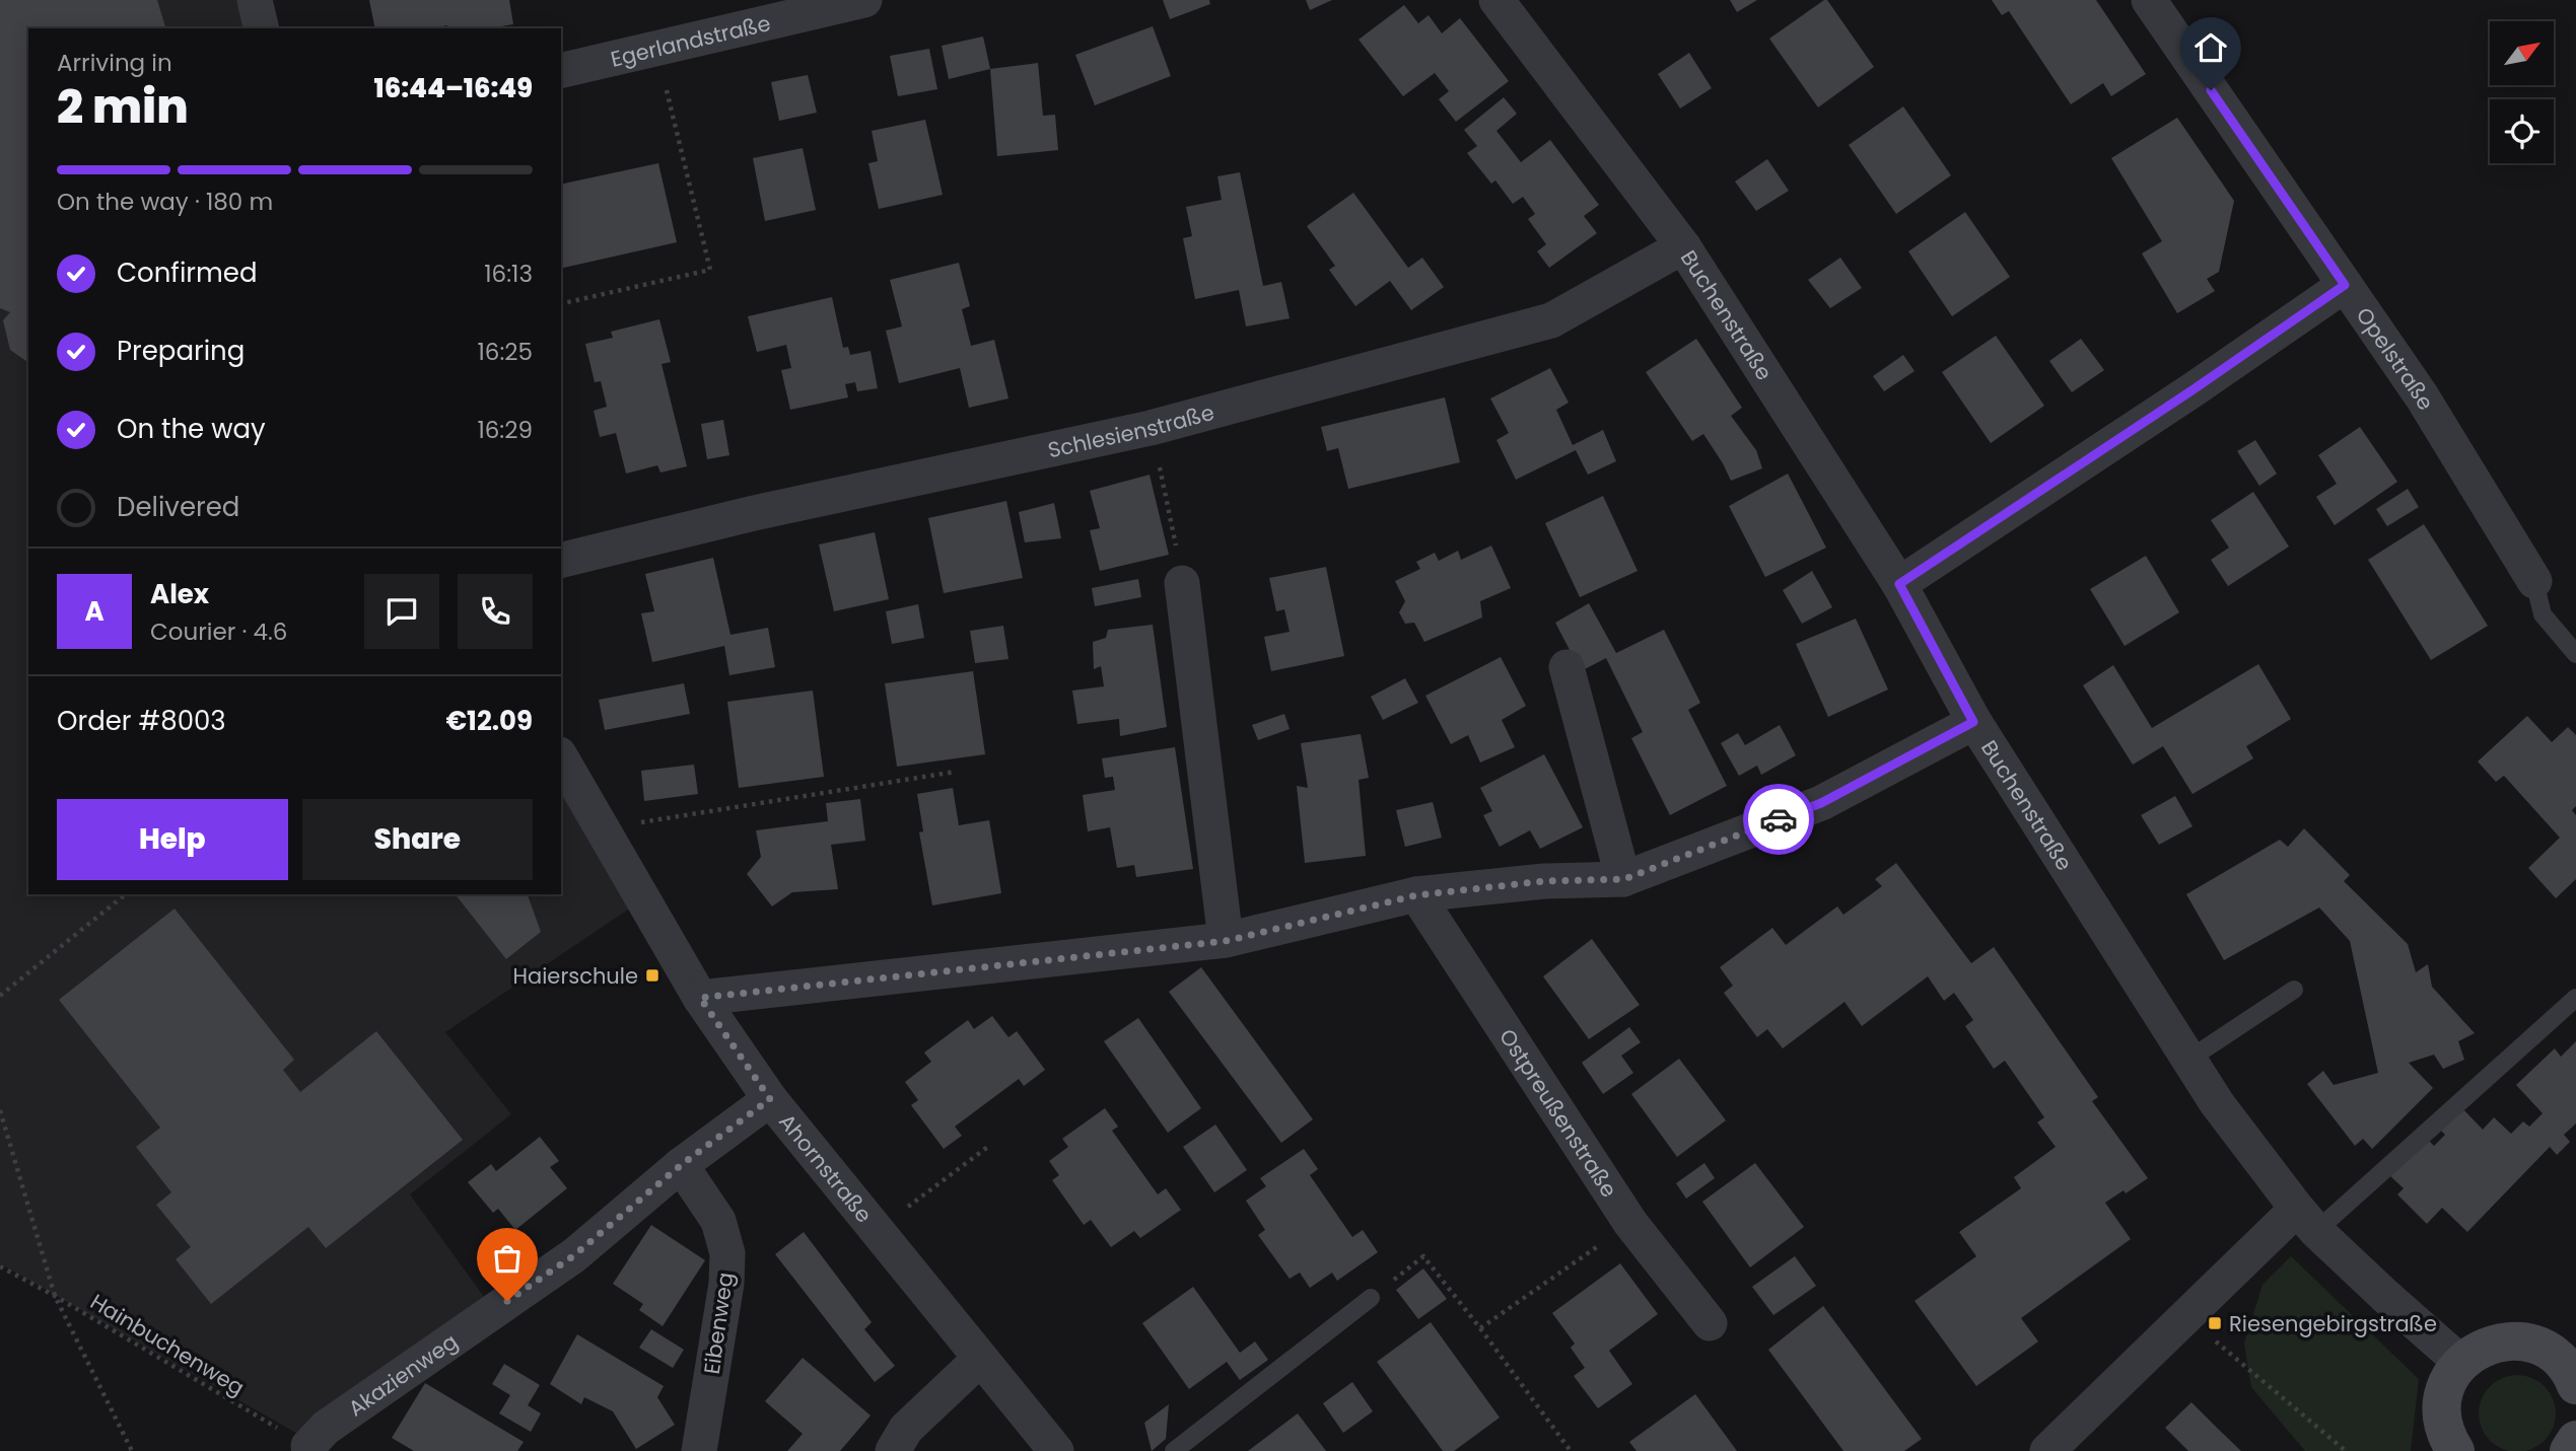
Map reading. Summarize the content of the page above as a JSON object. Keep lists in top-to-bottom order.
{
  "streets": {
    "street": [
      "Egerlandstraße",
      "Buchenstraße",
      "Opelstraße",
      "Schlesienstraße",
      "Ostpreußenstraße",
      "Ahornstraße",
      "Eibenweg",
      "Akazienweg"
    ],
    "path": ["Hainbuchenweg"]
  },
  "crossings": [
    ["Buchenstraße", "Schlesienstraße"],
    ["Ahornstraße", "Akazienweg"],
    ["Eibenweg", "Akazienweg"],
    ["Hainbuchenweg", "Akazienweg"]
  ],
  "places": {
    "transit": ["Haierschule", "Riesengebirgstraße"]
  },
  "north": "top right",
  "page": {
    "heading": ["2 min", "Arriving in", "16:44–16:49"],
    "panel": [
      "Alex",
      "Courier · 4.6",
      "Order #8003",
      "€12.09"
    ],
    "bar": "On the way · 180 m",
    "list": [
      ["Confirmed", "16:13"],
      ["Preparing", "16:25"],
      ["On the way", "16:29"],
      "Delivered"
    ],
    "round": "A",
    "buttons": ["Help", "Share"]
  }
}
